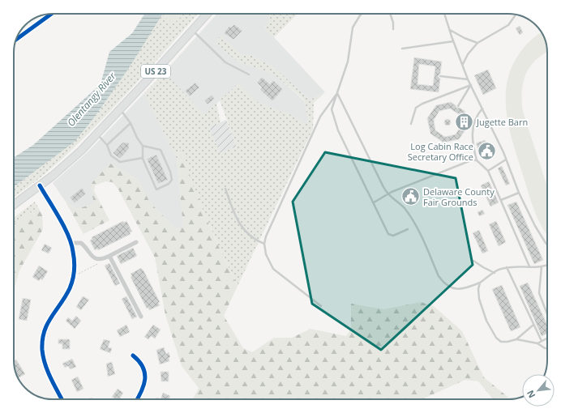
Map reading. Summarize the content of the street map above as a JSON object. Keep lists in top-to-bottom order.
{
  "streets": {
    "highway": ["US 23"]
  },
  "water": ["Olentangy River"],
  "places": {
    "building": ["Jugette Barn"],
    "public building": ["Log Cabin Race Secretary Office", "Delaware County Fair Grounds"]
  },
  "north": "bottom left"
}
